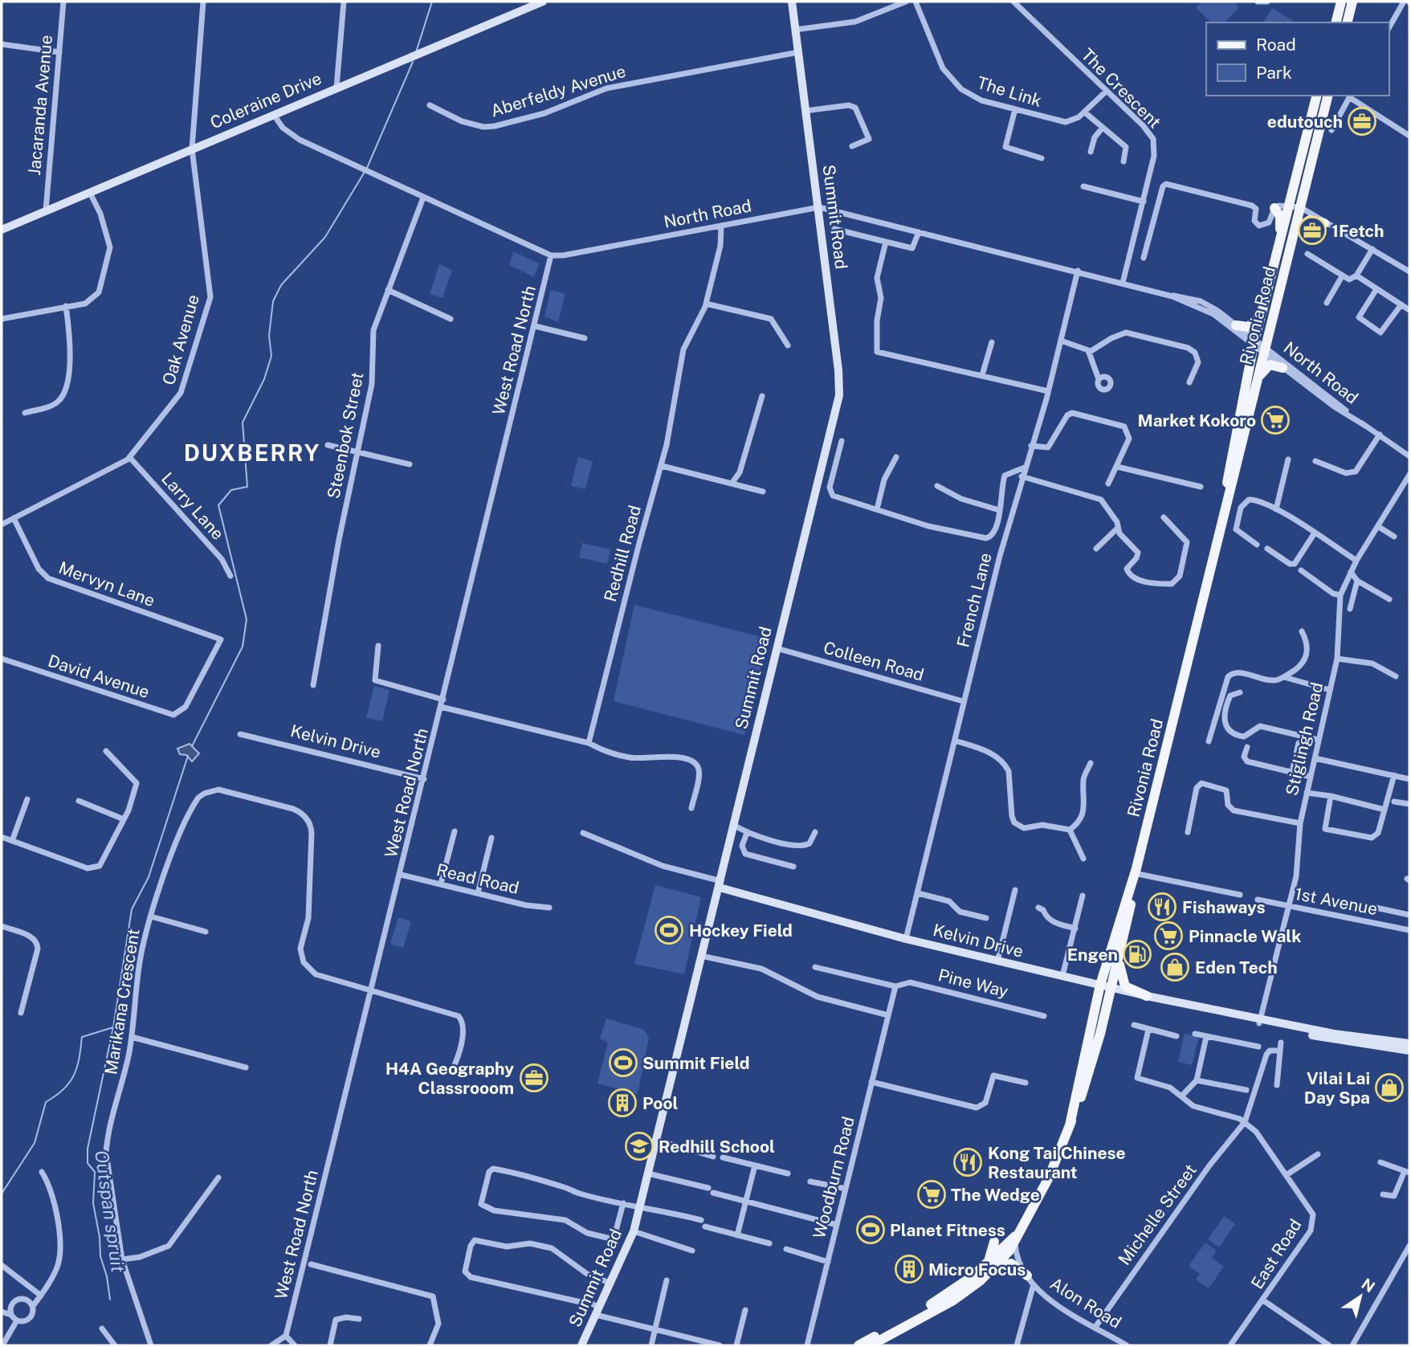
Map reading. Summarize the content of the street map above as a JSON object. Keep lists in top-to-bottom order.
{
  "streets": {
    "main road": [
      "Coleraine Drive",
      "Summit Road",
      "Rivonia Road",
      "Kelvin Drive"
    ],
    "street": [
      "The Crescent",
      "Aberfeldy Avenue",
      "The Link",
      "Jacaranda Avenue",
      "North Road",
      "Oak Avenue",
      "West Road North",
      "Steenbok Street",
      "Larry Lane",
      "Redhill Road",
      "Mervyn Lane",
      "French Lane",
      "Colleen Road",
      "David Avenue",
      "Stiglingh Road",
      "Read Road",
      "1st Avenue",
      "Pine Way",
      "Marikana Crescent",
      "Woodburn Road",
      "Michelle Street",
      "East Road",
      "Alon Road"
    ]
  },
  "crossings": [
    ["The Crescent", "The Link"],
    ["The Crescent", "North Road"],
    ["Aberfeldy Avenue", "Summit Road"],
    ["Coleraine Drive", "Jacaranda Avenue"],
    ["Coleraine Drive", "Oak Avenue"],
    ["North Road", "Summit Road"],
    ["North Road", "Rivonia Road"],
    ["North Road", "West Road North"],
    ["North Road", "Redhill Road"],
    ["North Road", "French Lane"],
    ["Summit Road", "Colleen Road"],
    ["Summit Road", "Kelvin Drive"],
    ["Rivonia Road", "Kelvin Drive"],
    ["Rivonia Road", "Alon Road"],
    ["Oak Avenue", "Larry Lane"],
    ["Oak Avenue", "Mervyn Lane"],
    ["West Road North", "Kelvin Drive"],
    ["West Road North", "Read Road"],
    ["West Road North", "Marikana Crescent"],
    ["Mervyn Lane", "David Avenue"],
    ["French Lane", "Colleen Road"],
    ["French Lane", "Kelvin Drive"],
    ["Stiglingh Road", "Kelvin Drive"],
    ["Stiglingh Road", "1st Avenue"],
    ["Pine Way", "Woodburn Road"],
    ["Michelle Street", "East Road"],
    ["Michelle Street", "Alon Road"]
  ],
  "districts": ["DUXBERRY"],
  "water": ["Outspan spruit"],
  "places": {
    "office": ["edutouch", "1Fetch", "H4A Geography Classrooom"],
    "supermarket": ["Market Kokoro", "Pinnacle Walk", "The Wedge"],
    "restaurant": ["Fishaways", "Kong Tai Chinese Restaurant"],
    "sports": ["Hockey Field", "Summit Field", "Planet Fitness"],
    "fuel station": ["Engen"],
    "shop": ["Eden Tech", "Vilai Lai Day Spa"],
    "building": ["Pool", "Micro Focus"],
    "school or university": ["Redhill School"]
  },
  "legend": ["Road", "Park"],
  "north": "top right"
}
